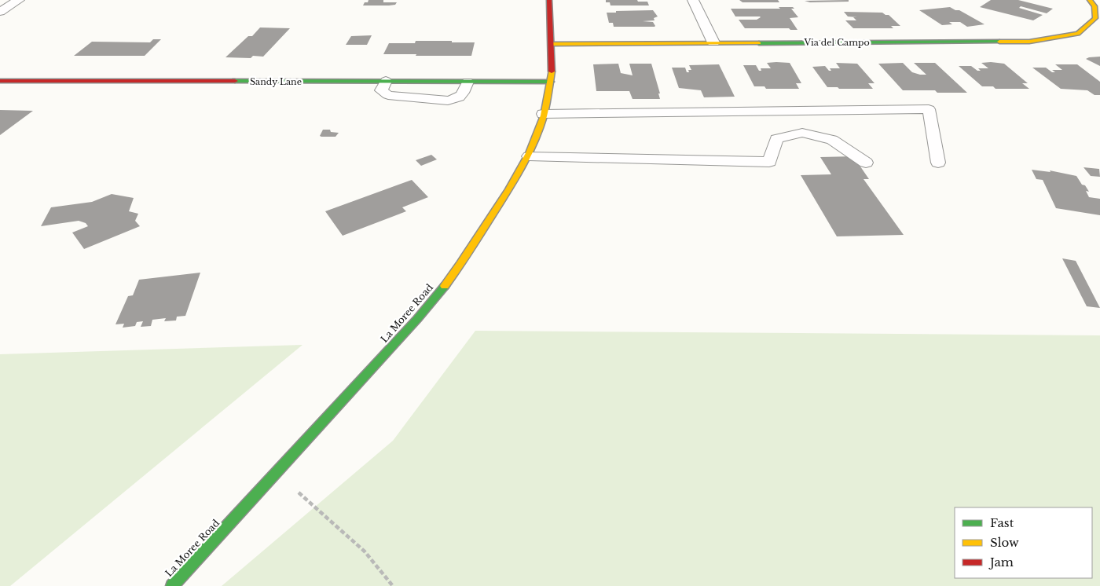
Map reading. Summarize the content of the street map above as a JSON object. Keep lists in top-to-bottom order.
{
  "streets": {
    "street": ["Via del Campo", "Sandy Lane", "La Moree Road"]
  },
  "crossings": [
    ["Via del Campo", "La Moree Road"],
    ["Sandy Lane", "La Moree Road"]
  ],
  "legend": ["Fast", "Slow", "Jam"]
}
